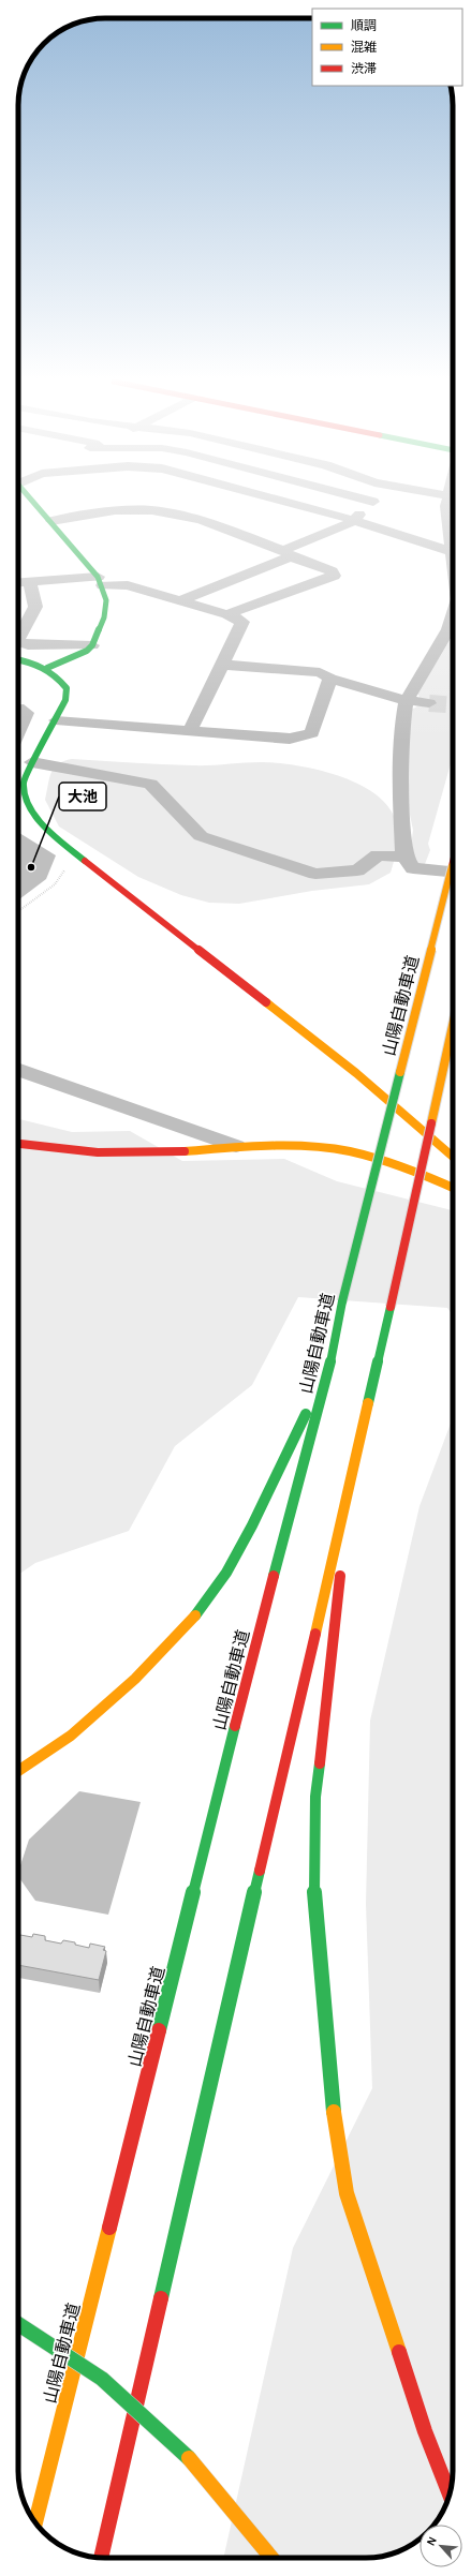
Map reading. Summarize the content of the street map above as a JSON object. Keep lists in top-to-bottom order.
{
  "streets": {
    "main road": ["山陽自動車道"]
  },
  "places": ["大池"],
  "legend": ["順調", "混雑", "渋滞"],
  "north": "top left"
}
